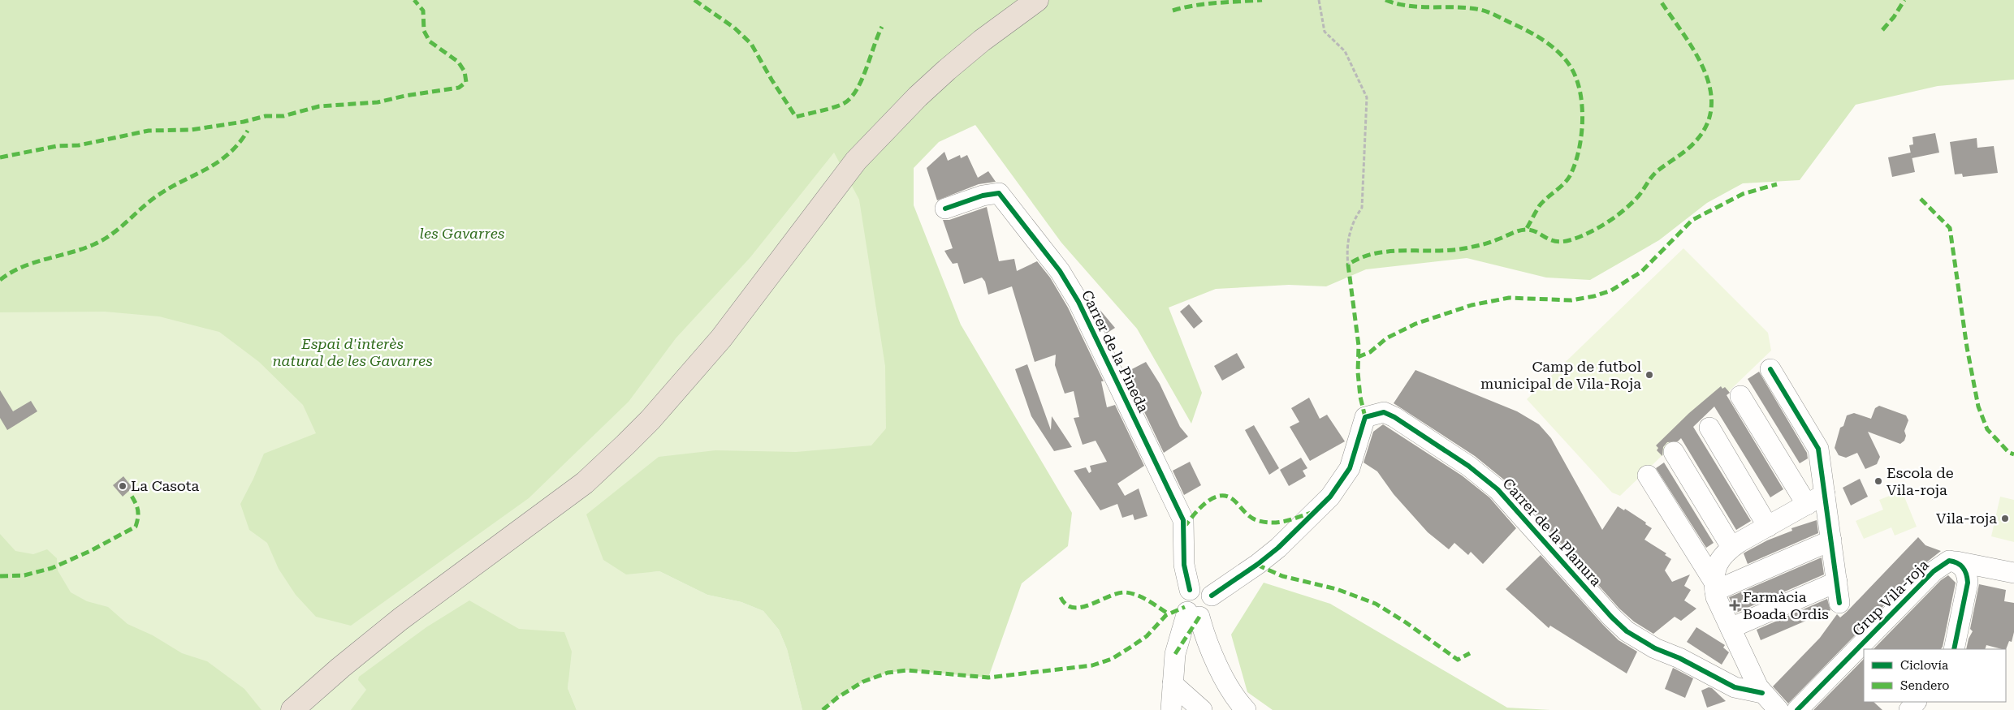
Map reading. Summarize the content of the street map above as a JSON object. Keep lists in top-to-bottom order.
{
  "streets": {
    "street": ["Carrer de la Pineda", "Carrer de la Planura", "Grup Vila-roja"]
  },
  "crossings": [
    ["Carrer de la Pineda", "Carrer de la Planura"]
  ],
  "parks": ["les Gavarres", "Espai d'interès natural de les Gavarres"],
  "places": {
    "other": [
      "Camp de futbol municipal de Vila-Roja",
      "Escola de Vila-roja",
      "La Casota",
      "Vila-roja"
    ],
    "health": ["Farmàcia Boada Ordis"]
  },
  "legend": ["Ciclovía", "Sendero"]
}
